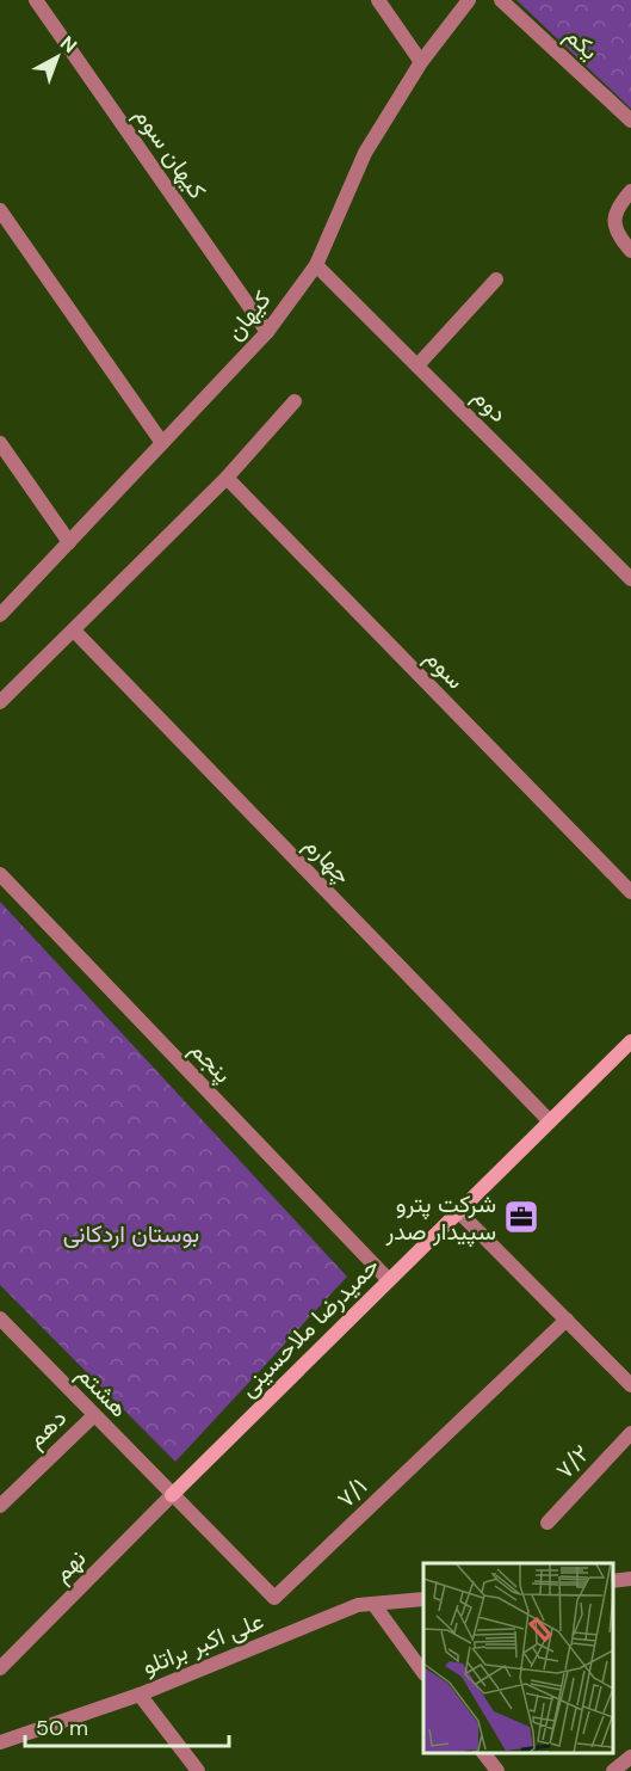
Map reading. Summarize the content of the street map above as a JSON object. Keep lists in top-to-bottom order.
{
  "streets": {
    "main road": ["حمیدرضا ملاحسینی"],
    "street": [
      "یکم",
      "کیهان سوم",
      "کیهان",
      "دوم",
      "سوم",
      "چهارم",
      "پنجم",
      "هشتم",
      "دهم",
      "۷/۲",
      "۷/۱",
      "نهم",
      "علی اکبر براتلو"
    ]
  },
  "crossings": [
    ["کیهان سوم", "کیهان"],
    ["کیهان", "دوم"],
    ["چهارم", "حمیدرضا ملاحسینی"],
    ["پنجم", "حمیدرضا ملاحسینی"],
    ["حمیدرضا ملاحسینی", "هشتم"],
    ["حمیدرضا ملاحسینی", "۷/۱"],
    ["حمیدرضا ملاحسینی", "نهم"],
    ["هشتم", "دهم"],
    ["هشتم", "۷/۱"],
    ["هشتم", "نهم"],
    ["۷/۱", "نهم"]
  ],
  "parks": ["بوستان اردکانی"],
  "places": {
    "office": ["شرکت پترو سپیدار صدر"]
  },
  "scale_bar": "50 m",
  "north": "top right"
}
